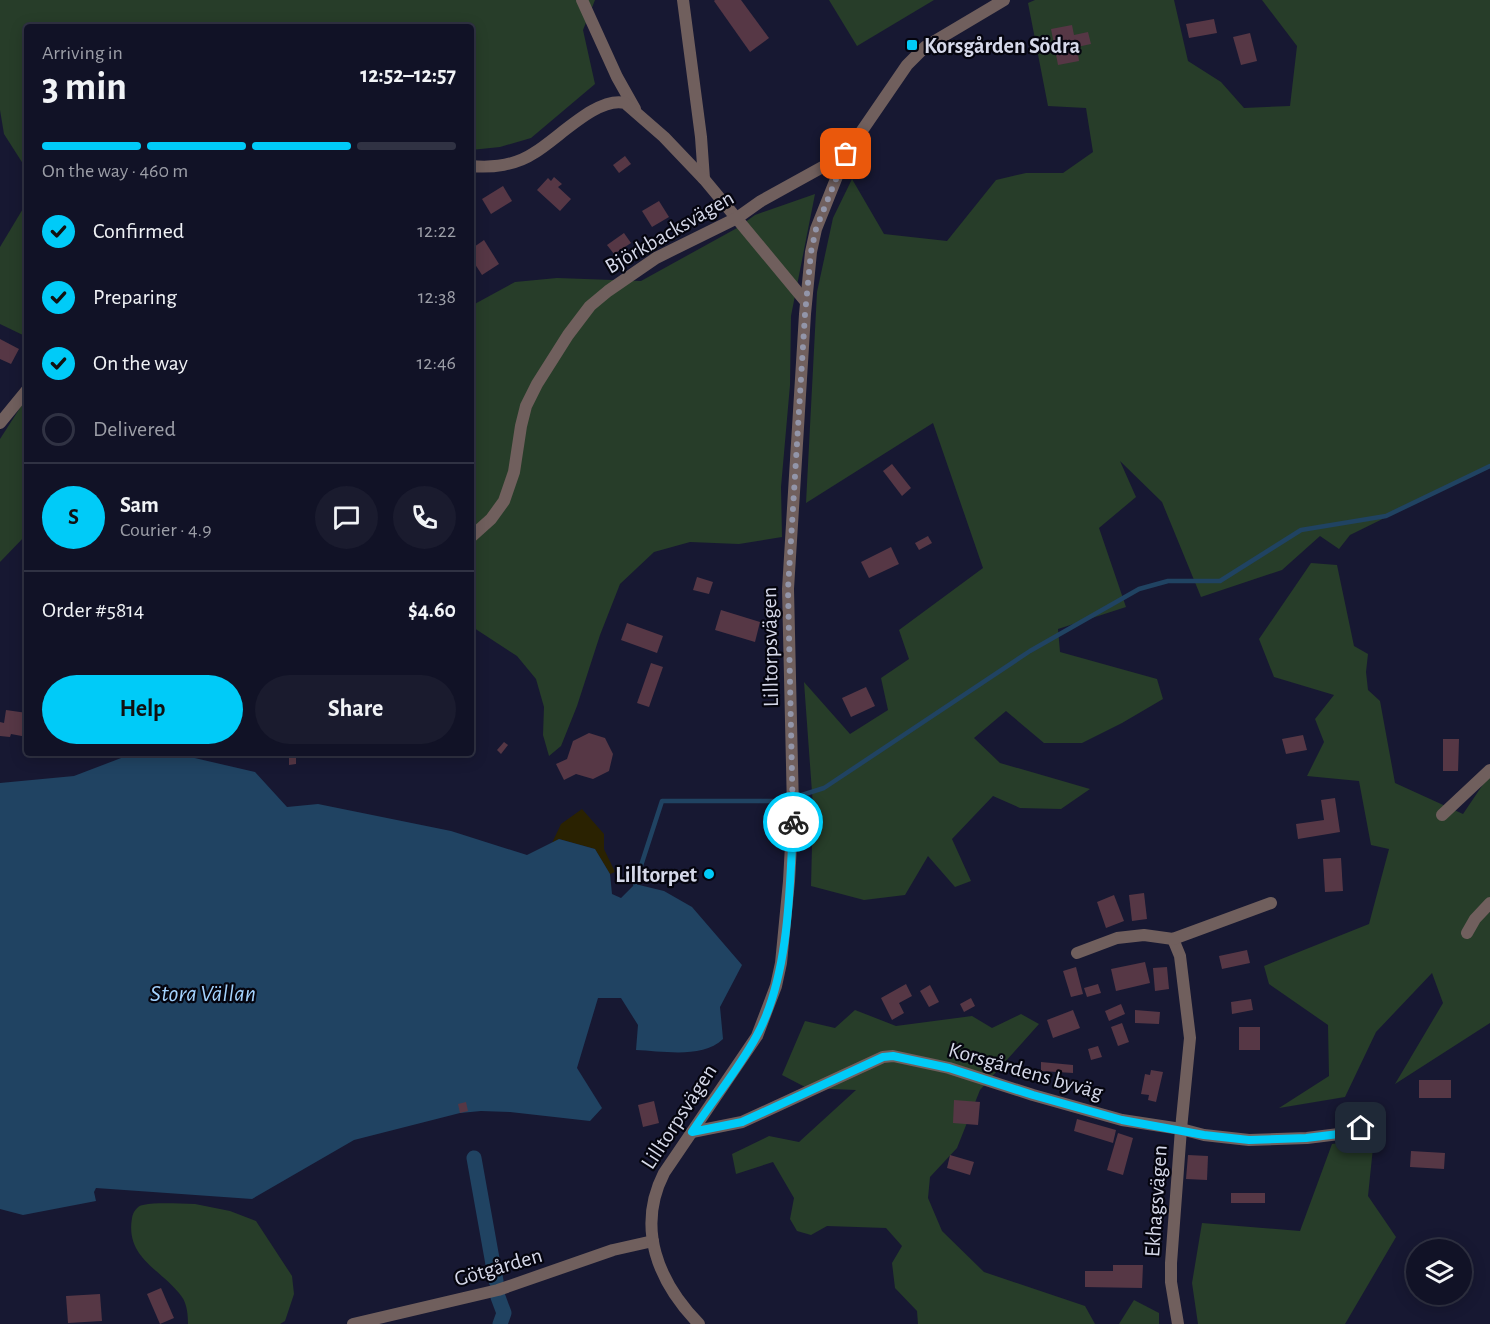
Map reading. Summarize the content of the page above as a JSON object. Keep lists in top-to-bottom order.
{
  "streets": {
    "street": [
      "Björkbacksvägen",
      "Lilltorpsvägen",
      "Korsgårdens byväg",
      "Ekhagsvägen",
      "Götgården"
    ]
  },
  "crossings": [
    ["Björkbacksvägen", "Lilltorpsvägen"],
    ["Lilltorpsvägen", "Korsgårdens byväg"],
    ["Lilltorpsvägen", "Götgården"],
    ["Korsgårdens byväg", "Ekhagsvägen"]
  ],
  "water": ["Stora Vällan"],
  "places": {
    "transit": ["Korsgården Södra"],
    "other": ["Lilltorpet"]
  },
  "page": {
    "heading": ["3 min", "Arriving in", "12:52–12:57"],
    "panel": [
      "Sam",
      "Courier · 4.9",
      "Order #5814",
      "$4.60"
    ],
    "bar": "On the way · 460 m",
    "list": [
      ["Confirmed", "12:22"],
      ["Preparing", "12:38"],
      ["On the way", "12:46"],
      "Delivered"
    ],
    "round": "S",
    "buttons": ["Help", "Share"]
  }
}
